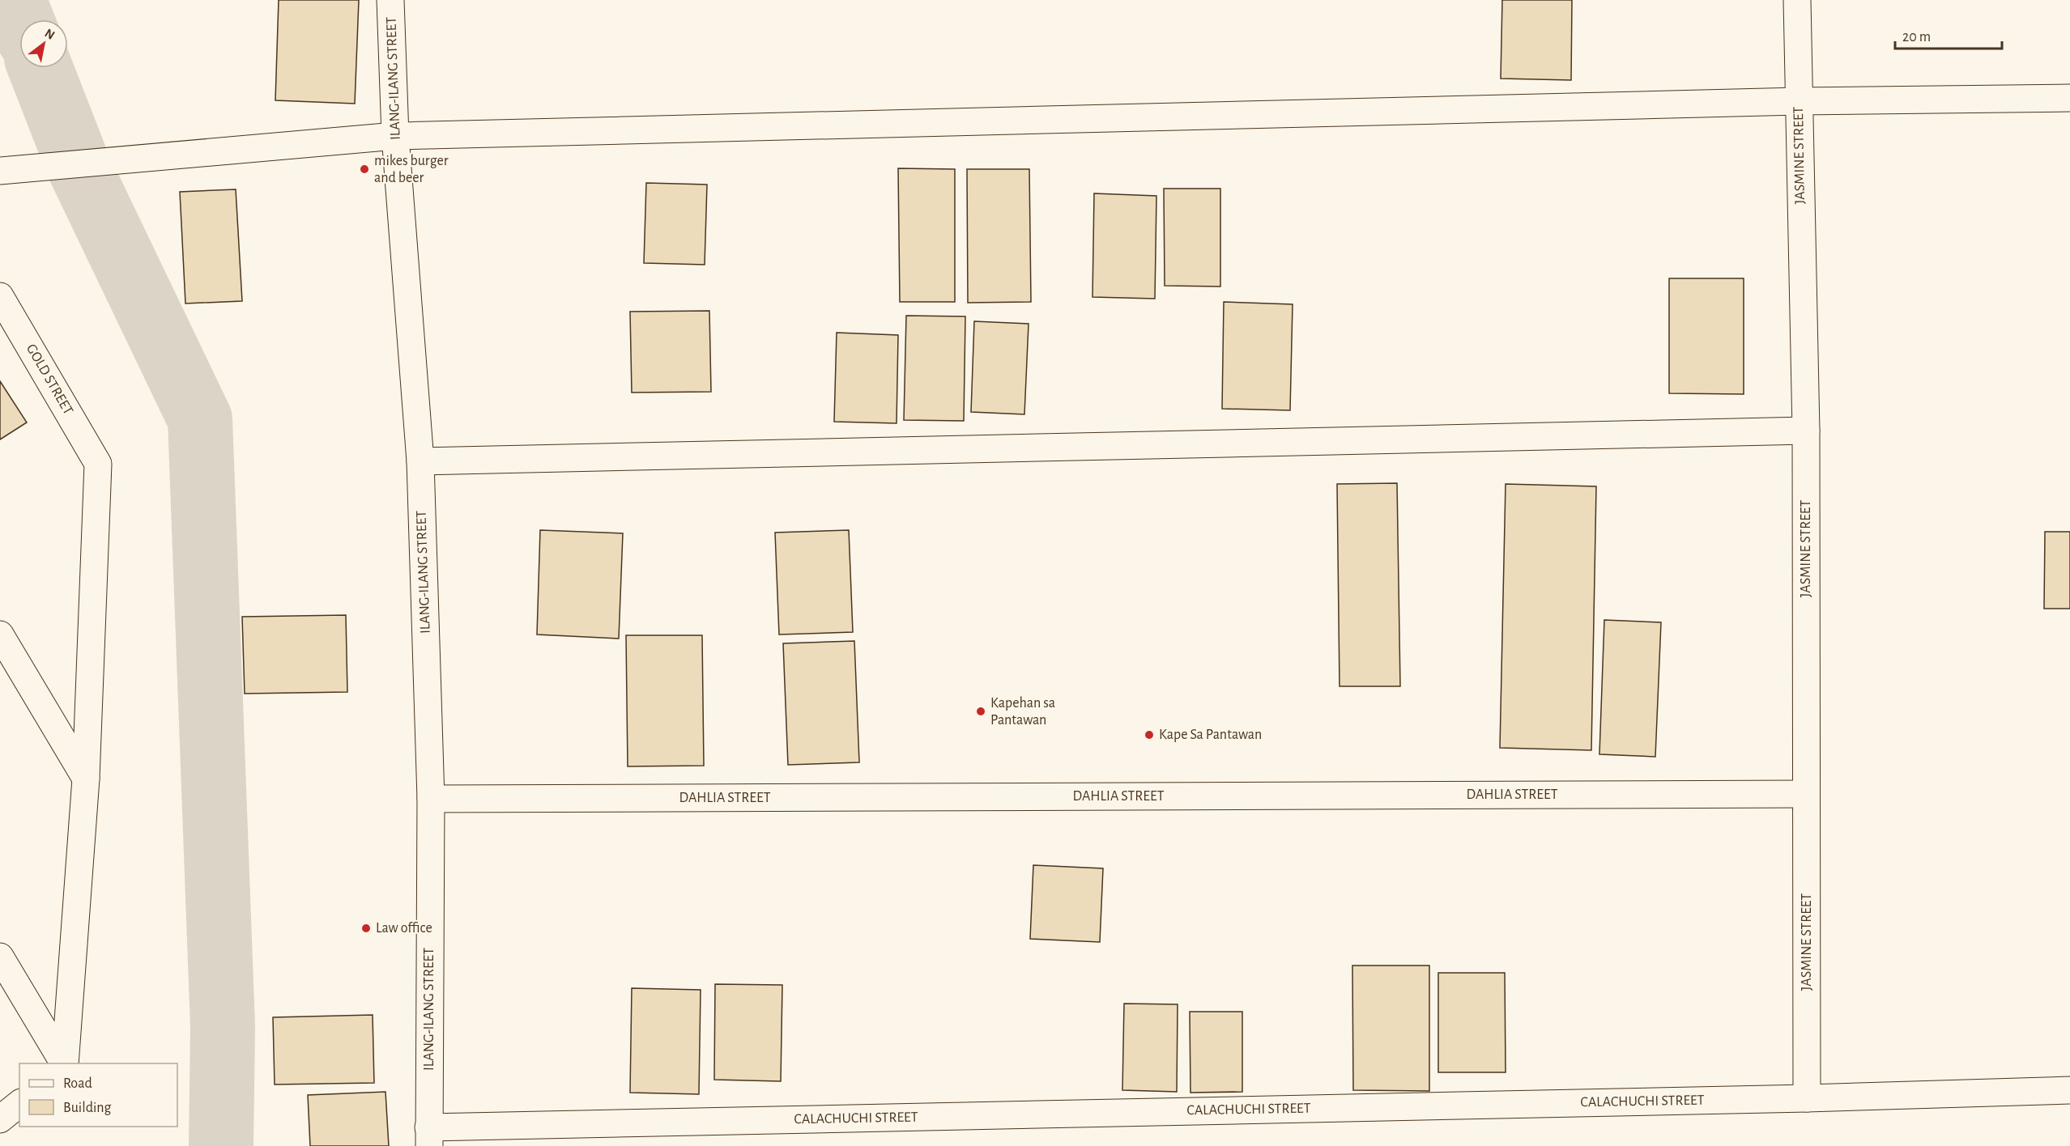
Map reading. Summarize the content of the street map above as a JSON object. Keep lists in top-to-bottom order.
{
  "streets": {
    "street": [
      "ILANG-ILANG STREET",
      "JASMINE STREET",
      "GOLD STREET",
      "DAHLIA STREET",
      "CALACHUCHI STREET"
    ]
  },
  "crossings": [
    ["ILANG-ILANG STREET", "DAHLIA STREET"],
    ["ILANG-ILANG STREET", "CALACHUCHI STREET"],
    ["JASMINE STREET", "DAHLIA STREET"],
    ["JASMINE STREET", "CALACHUCHI STREET"]
  ],
  "places": [
    "mikes burger and beer",
    "Kapehan sa Pantawan",
    "Kape Sa Pantawan",
    "Law office"
  ],
  "legend": ["Road", "Building"],
  "scale_bar": "20 m",
  "north": "top right"
}
